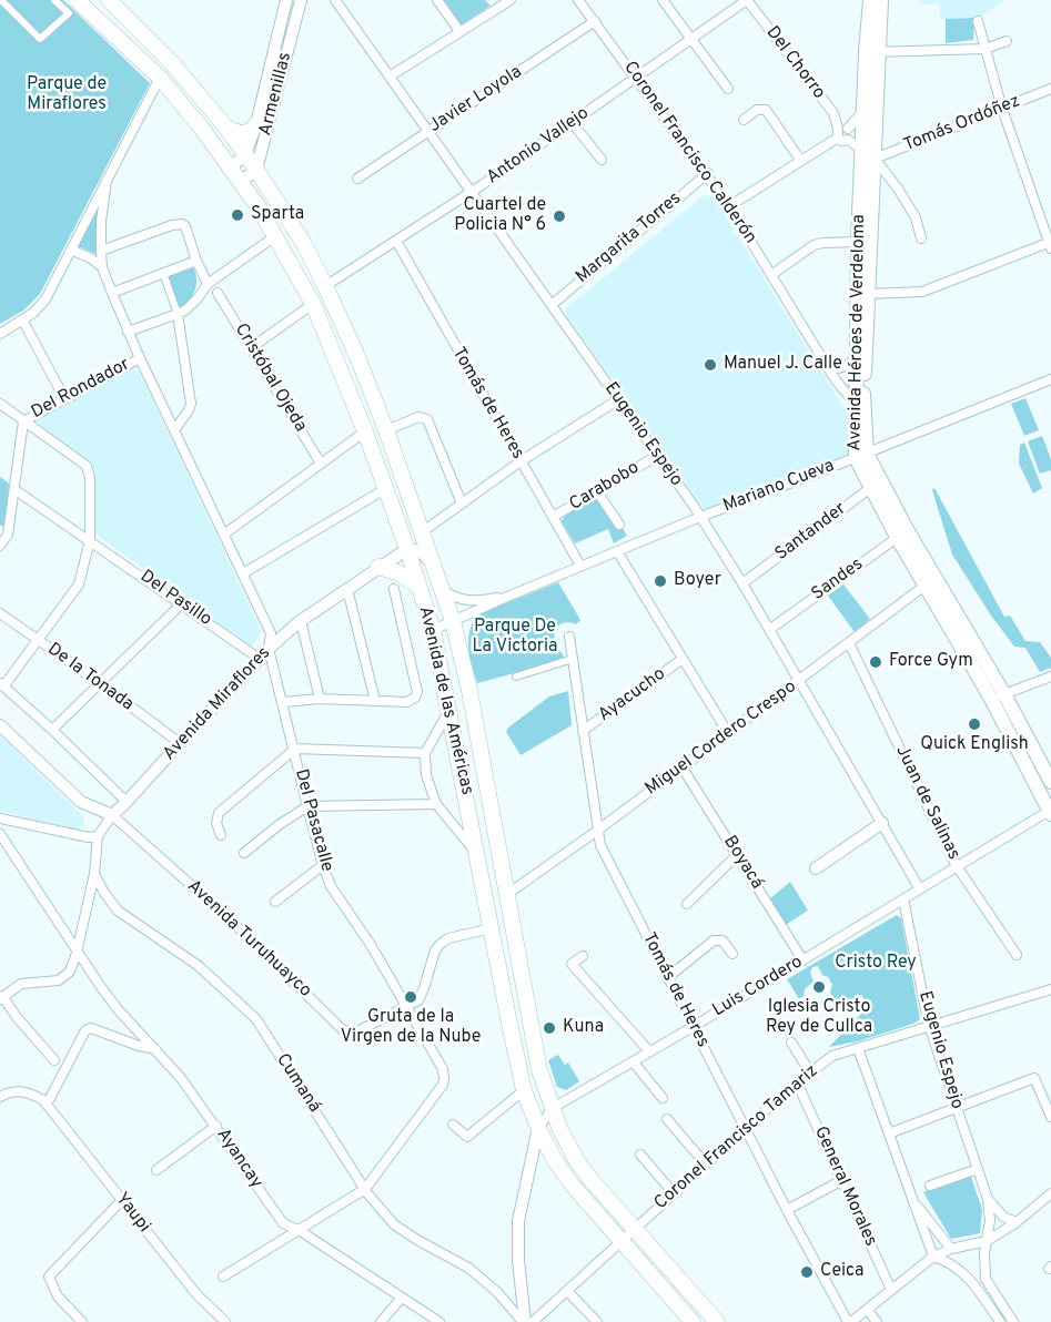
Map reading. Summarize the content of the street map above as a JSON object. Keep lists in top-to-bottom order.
{
  "streets": {
    "main road": ["Avenida Héroes de Verdeloma", "Avenida de las Américas"],
    "street": [
      "Del Chorro",
      "Armenillas",
      "Javier Loyola",
      "Tomás Ordóñez",
      "Antonio Vallejo",
      "Coronel Francisco Calderón",
      "Margarita Torres",
      "Cristóbal Ojeda",
      "Del Rondador",
      "Tomás de Heres",
      "Eugenio Espejo",
      "Carabobo",
      "Mariano Cueva",
      "Santander",
      "Sandes",
      "Del Pasillo",
      "De la Tonada",
      "Ayacucho",
      "Avenida Miraflores",
      "Miguel Cordero Crespo",
      "Juan de Salinas",
      "Del Pasacalle",
      "Boyacá",
      "Avenida Turuhuayco",
      "Luis Cordero",
      "Cumaná",
      "Coronel Francisco Tamariz",
      "Ayancay",
      "General Morales",
      "Yaupi"
    ]
  },
  "crossings": [
    ["Del Chorro", "Tomás Ordóñez"],
    ["Del Chorro", "Antonio Vallejo"],
    ["Del Chorro", "Avenida Héroes de Verdeloma"],
    ["Armenillas", "Avenida de las Américas"],
    ["Javier Loyola", "Coronel Francisco Calderón"],
    ["Javier Loyola", "Eugenio Espejo"],
    ["Tomás Ordóñez", "Avenida Héroes de Verdeloma"],
    ["Antonio Vallejo", "Coronel Francisco Calderón"],
    ["Antonio Vallejo", "Tomás de Heres"],
    ["Antonio Vallejo", "Eugenio Espejo"],
    ["Antonio Vallejo", "Avenida de las Américas"],
    ["Coronel Francisco Calderón", "Margarita Torres"],
    ["Coronel Francisco Calderón", "Avenida Héroes de Verdeloma"],
    ["Margarita Torres", "Eugenio Espejo"],
    ["Avenida Héroes de Verdeloma", "Mariano Cueva"],
    ["Avenida Héroes de Verdeloma", "Santander"],
    ["Avenida Héroes de Verdeloma", "Sandes"],
    ["Avenida Héroes de Verdeloma", "Miguel Cordero Crespo"],
    ["Avenida Héroes de Verdeloma", "Luis Cordero"],
    ["Del Rondador", "Del Pasacalle"],
    ["Tomás de Heres", "Carabobo"],
    ["Tomás de Heres", "Mariano Cueva"],
    ["Tomás de Heres", "Ayacucho"],
    ["Tomás de Heres", "Miguel Cordero Crespo"],
    ["Tomás de Heres", "Luis Cordero"],
    ["Tomás de Heres", "Coronel Francisco Tamariz"],
    ["Eugenio Espejo", "Carabobo"],
    ["Eugenio Espejo", "Mariano Cueva"],
    ["Eugenio Espejo", "Santander"],
    ["Eugenio Espejo", "Sandes"],
    ["Eugenio Espejo", "Miguel Cordero Crespo"],
    ["Eugenio Espejo", "Luis Cordero"],
    ["Eugenio Espejo", "Coronel Francisco Tamariz"],
    ["Mariano Cueva", "Avenida de las Américas"],
    ["Del Pasillo", "Avenida Miraflores"],
    ["De la Tonada", "Avenida Miraflores"],
    ["Avenida de las Américas", "Avenida Miraflores"],
    ["Avenida de las Américas", "Miguel Cordero Crespo"],
    ["Avenida de las Américas", "Del Pasacalle"],
    ["Avenida de las Américas", "Avenida Turuhuayco"],
    ["Avenida de las Américas", "Luis Cordero"],
    ["Avenida de las Américas", "Coronel Francisco Tamariz"],
    ["Avenida Miraflores", "Del Pasacalle"],
    ["Avenida Miraflores", "Avenida Turuhuayco"],
    ["Miguel Cordero Crespo", "Juan de Salinas"],
    ["Miguel Cordero Crespo", "Boyacá"],
    ["Juan de Salinas", "Luis Cordero"],
    ["Del Pasacalle", "Avenida Turuhuayco"],
    ["Del Pasacalle", "Cumaná"],
    ["Del Pasacalle", "Ayancay"],
    ["Boyacá", "Luis Cordero"],
    ["Coronel Francisco Tamariz", "General Morales"]
  ],
  "parks": ["Parque de Miraflores", "Parque De La Victoria", "Cristo Rey"],
  "places": [
    "Sparta",
    "Cuartel de Policia N° 6",
    "Manuel J. Calle",
    "Boyer",
    "Force Gym",
    "Quick English",
    "Iglesia Cristo Rey de Cullca",
    "Gruta de la Virgen de la Nube",
    "Kuna",
    "Ceica"
  ]
}
